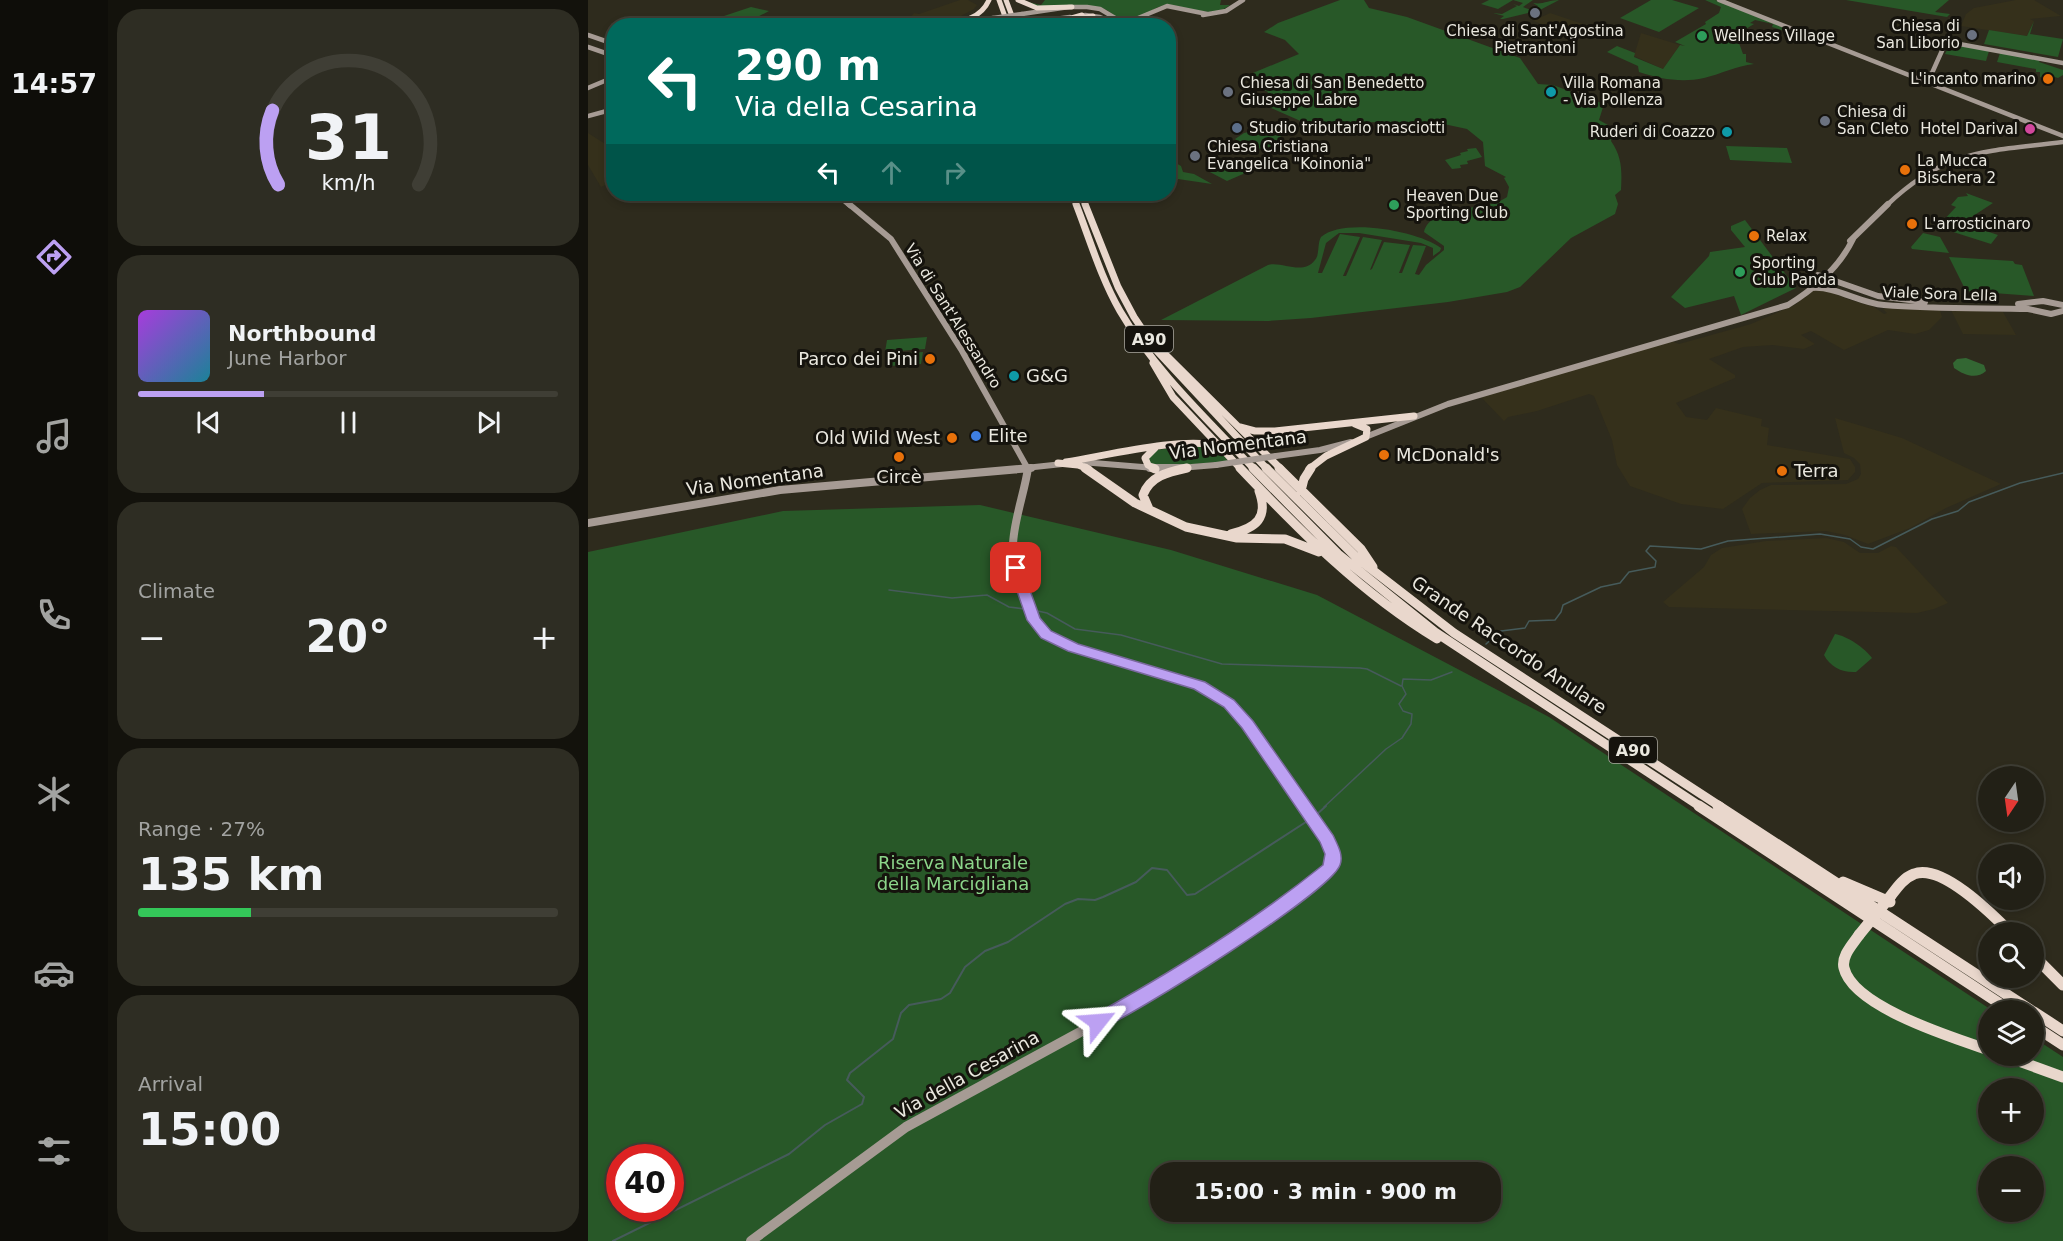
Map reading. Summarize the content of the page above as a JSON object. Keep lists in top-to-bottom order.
{
  "streets": {
    "highway": ["A90", "Grande Raccordo Anulare"],
    "street": [
      "Viale Sora Lella",
      "Via di Sant'Alessandro",
      "Via Nomentana",
      "Via della Cesarina"
    ]
  },
  "crossings": [
    ["Viale Sora Lella", "Via Nomentana"],
    ["Via di Sant'Alessandro", "Via Nomentana"],
    ["Via di Sant'Alessandro", "Via della Cesarina"],
    ["Via Nomentana", "Via della Cesarina"]
  ],
  "parks": ["Riserva Naturale della Marcigliana"],
  "places": [
    "Chiesa di Sant'Agostina Pietrantoni",
    "Chiesa di San Liborio",
    "Wellness Village",
    "L'incanto marino",
    "Chiesa di San Benedetto Giuseppe Labre",
    "Villa Romana - Via Pollenza",
    "Chiesa di San Cleto",
    "Studio tributario masciotti",
    "Hotel Darival",
    "Ruderi di Coazzo",
    "Chiesa Cristiana Evangelica \"Koinonia\"",
    "La Mucca Bischera 2",
    "Heaven Due Sporting Club",
    "L'arrosticinaro",
    "Relax",
    "Sporting Club Panda",
    "Parco dei Pini",
    "G&G",
    "Elite",
    "Old Wild West",
    "McDonald's",
    "Circè",
    "Terra"
  ],
  "north": "bottom",
  "page": {
    "tabs": "14:57",
    "turn": ["290 m", "Via della Cesarina"],
    "song": ["Northbound", "June Harbor"],
    "tile": [
      "Climate",
      ["Range · 27%", "135 km"],
      ["Arrival", "15:00"]
    ],
    "heat": ["−", "20°", "+"],
    "map_buttons": ["+", "−"],
    "limit": "40",
    "trip": "15:00 · 3 min · 900 m",
    "gauge": ["31", "km/h"]
  }
}
